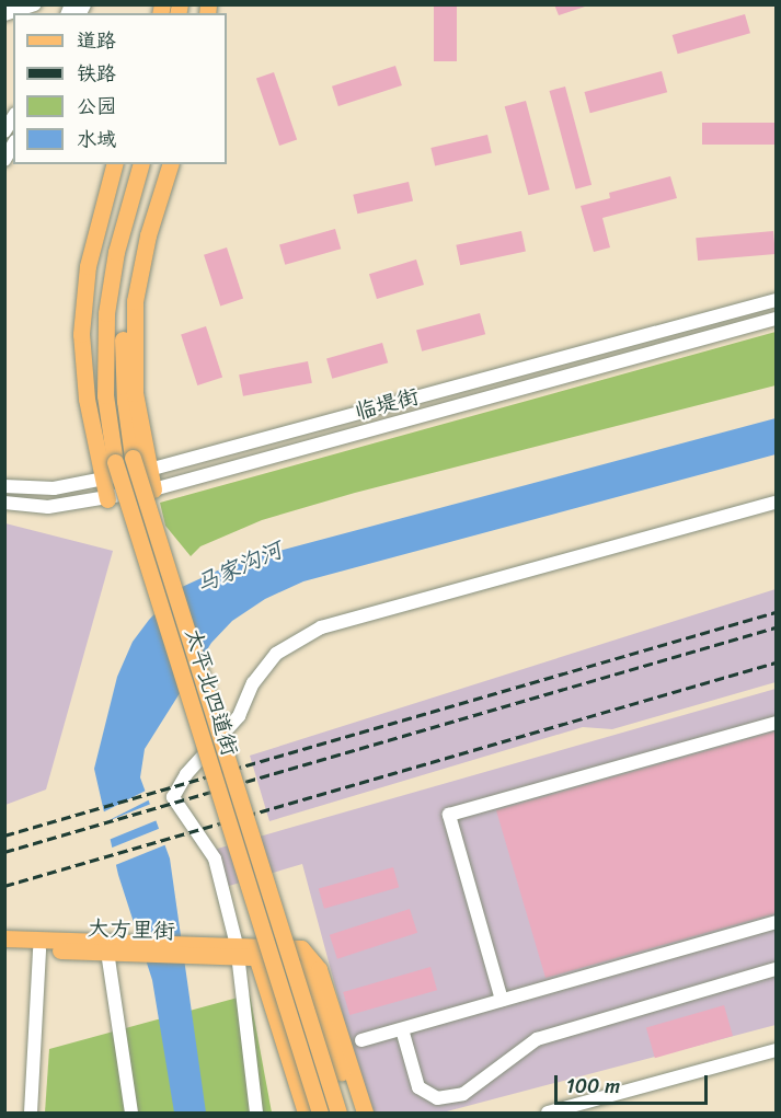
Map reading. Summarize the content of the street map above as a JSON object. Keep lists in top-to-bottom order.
{
  "streets": {
    "main road": ["太平北四道街", "大方里街"],
    "street": ["临堤街"]
  },
  "water": ["马家沟河"],
  "legend": [
    "道路",
    "铁路",
    "公园",
    "水域"
  ],
  "scale_bar": "100 m"
}
